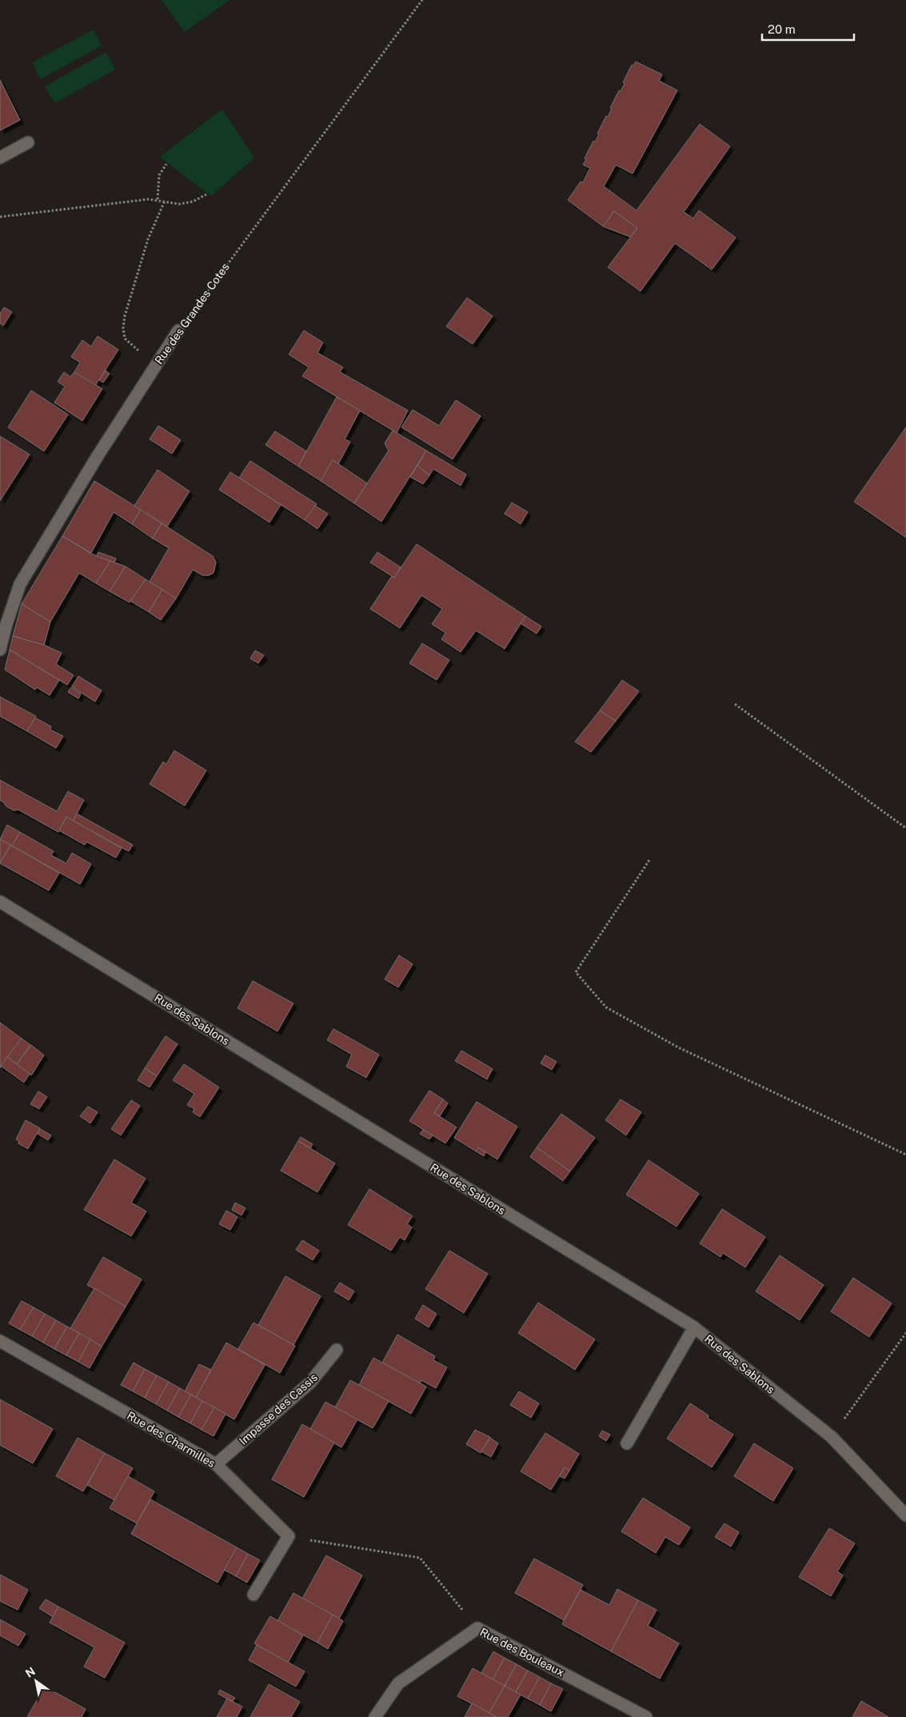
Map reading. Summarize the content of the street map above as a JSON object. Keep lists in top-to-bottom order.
{
  "streets": {
    "street": [
      "Rue des Grandes Cotes",
      "Rue des Sablons",
      "Impasse des Cassis",
      "Rue des Charmilles",
      "Rue des Bouleaux"
    ]
  },
  "crossings": [
    ["Impasse des Cassis", "Rue des Charmilles"]
  ],
  "scale_bar": "20 m",
  "north": "top left"
}
